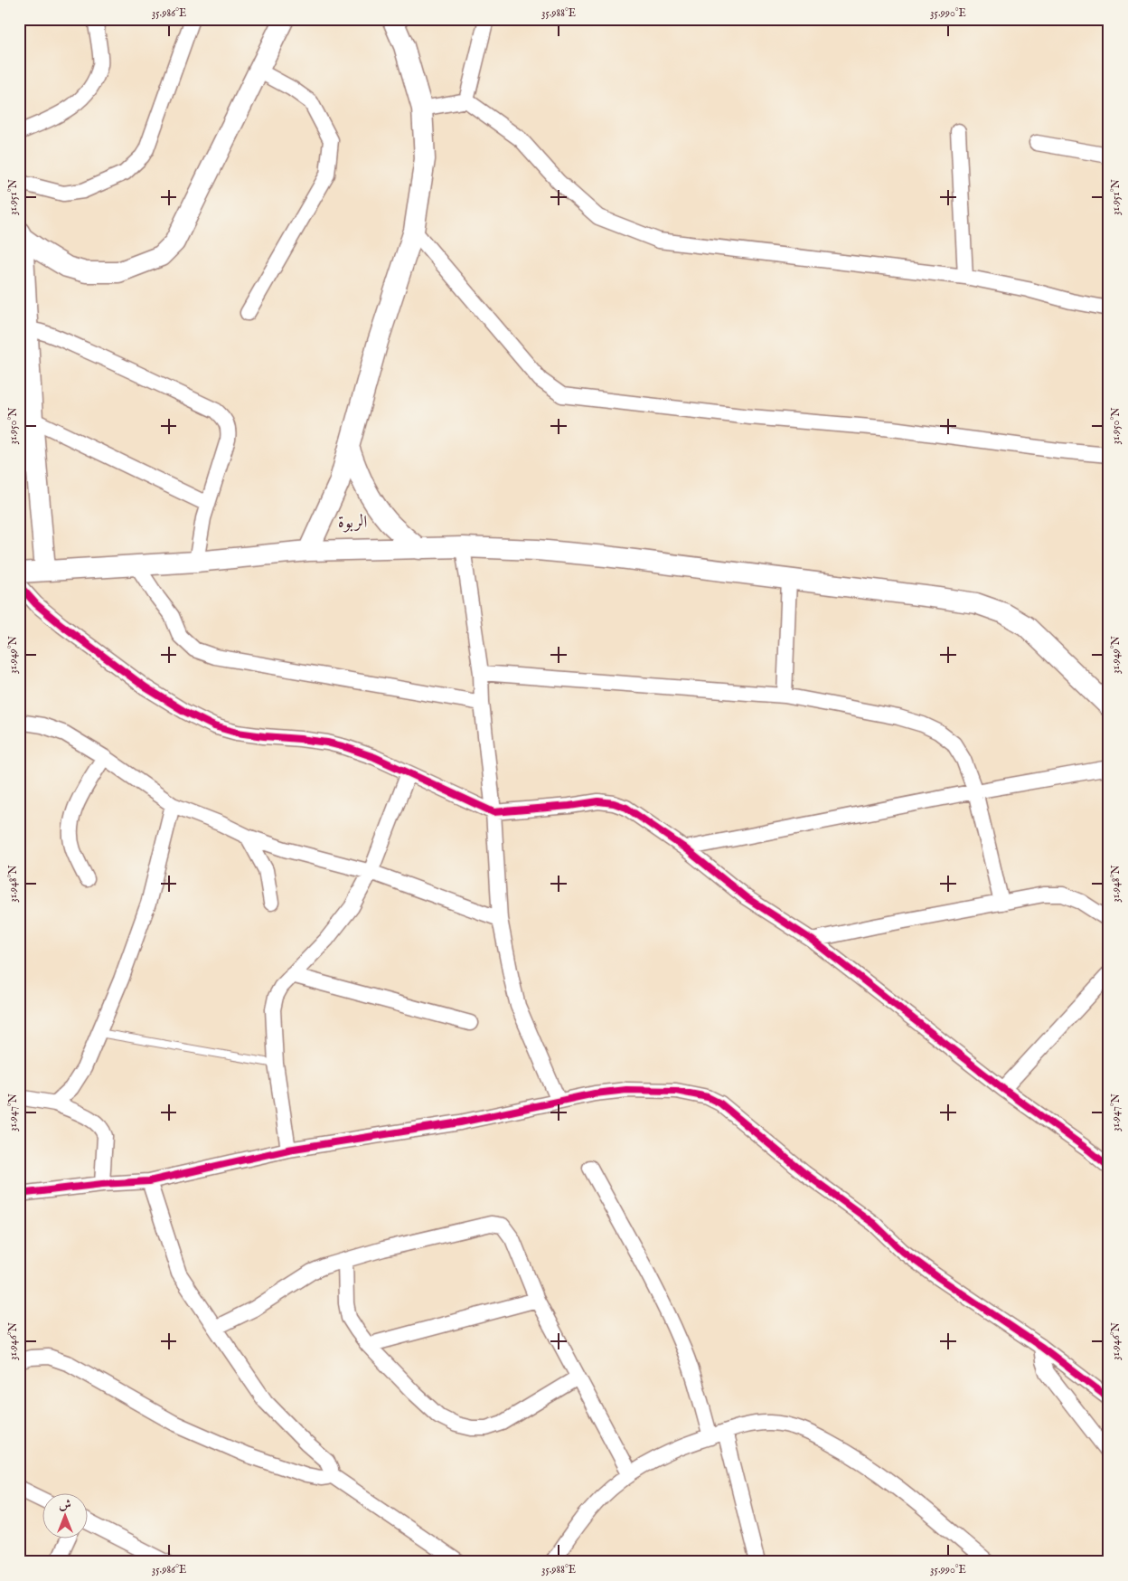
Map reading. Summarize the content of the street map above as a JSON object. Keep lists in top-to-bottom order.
{
  "districts": ["الربوة"],
  "north": "top",
  "coordinates": [
    "35.986°E",
    "35.988°E",
    "35.990°E",
    "31.951°N",
    "31.950°N",
    "31.949°N",
    "31.948°N",
    "31.947°N",
    "31.946°N"
  ]
}
